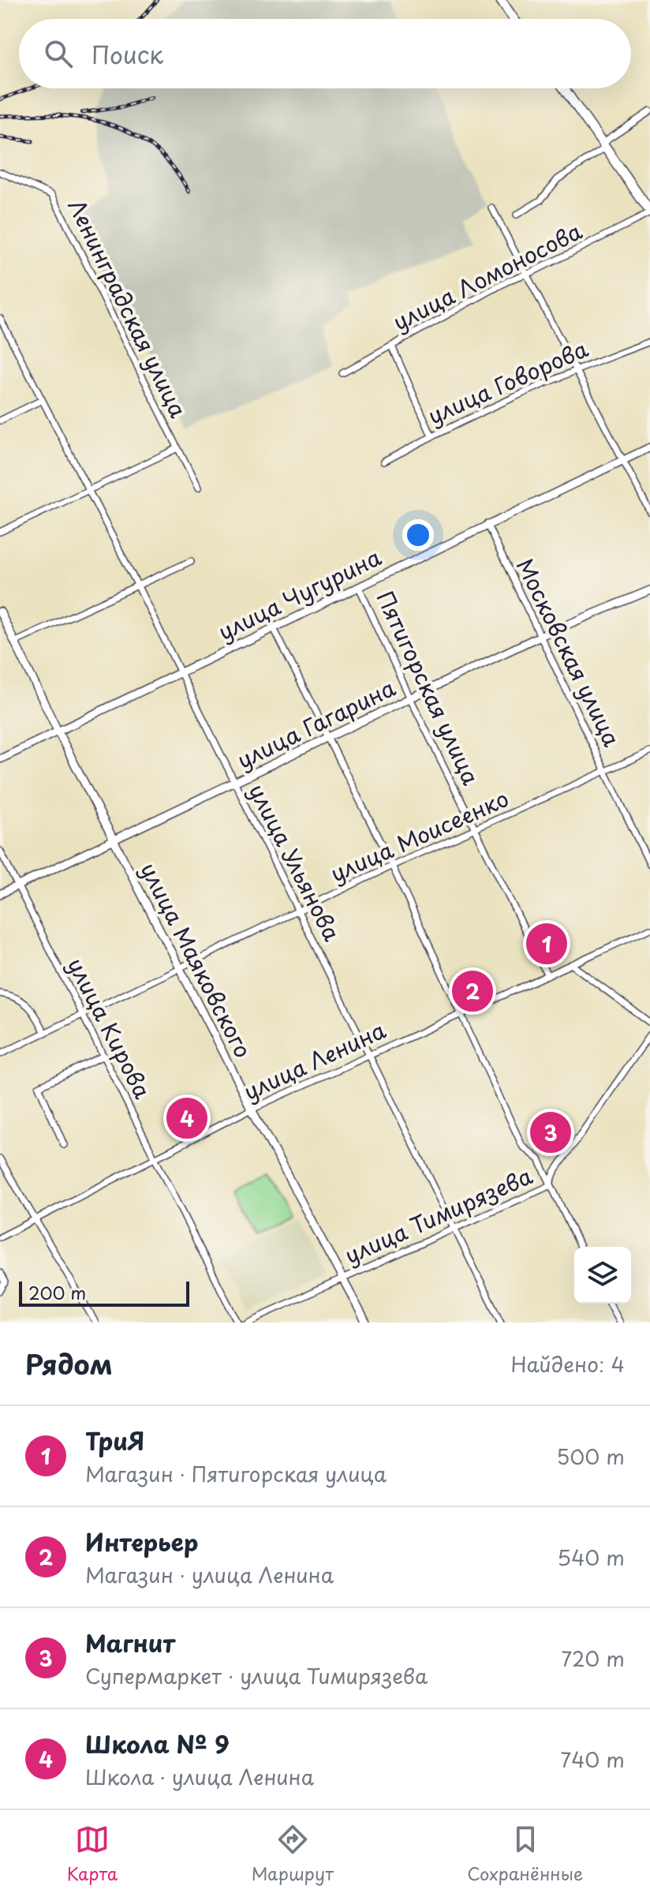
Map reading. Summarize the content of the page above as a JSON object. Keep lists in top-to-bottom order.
{
  "streets": {
    "street": [
      "улица Ломоносова",
      "Ленинградская улица",
      "улица Говорова",
      "улица Чугурина",
      "Московская улица",
      "Пятигорская улица",
      "улица Гагарина",
      "улица Моисеенко",
      "улица Ульянова",
      "улица Маяковского",
      "улица Кирова",
      "улица Ленина",
      "улица Тимирязева"
    ]
  },
  "crossings": [
    ["улица Чугурина", "Московская улица"],
    ["улица Чугурина", "Пятигорская улица"],
    ["улица Чугурина", "улица Ульянова"],
    ["улица Чугурина", "улица Маяковского"],
    ["Московская улица", "улица Гагарина"],
    ["Московская улица", "улица Моисеенко"],
    ["Пятигорская улица", "улица Гагарина"],
    ["Пятигорская улица", "улица Моисеенко"],
    ["Пятигорская улица", "улица Ленина"],
    ["улица Гагарина", "улица Ульянова"],
    ["улица Гагарина", "улица Маяковского"],
    ["улица Гагарина", "улица Кирова"],
    ["улица Моисеенко", "улица Ульянова"],
    ["улица Моисеенко", "улица Маяковского"],
    ["улица Моисеенко", "улица Кирова"],
    ["улица Ульянова", "улица Ленина"],
    ["улица Ульянова", "улица Тимирязева"],
    ["улица Маяковского", "улица Ленина"],
    ["улица Маяковского", "улица Тимирязева"],
    ["улица Кирова", "улица Ленина"]
  ],
  "scale_bar": "200 m",
  "page": {
    "search": "Поиск",
    "pins": [
      "1",
      "2",
      "4",
      "3"
    ],
    "scale": "200 m",
    "heading": ["Рядом", "Найдено: 4"],
    "list": [
      {
        "mark": "1",
        "name": "ТриЯ",
        "note": "Магазин · Пятигорская улица",
        "value": "500 m"
      },
      {
        "mark": "2",
        "name": "Интерьер",
        "note": "Магазин · улица Ленина",
        "value": "540 m"
      },
      {
        "mark": "3",
        "name": "Магнит",
        "note": "Супермаркет · улица Тимирязева",
        "value": "720 m"
      },
      {
        "mark": "4",
        "name": "Школа № 9",
        "note": "Школа · улица Ленина",
        "value": "740 m"
      }
    ],
    "nav": ["Карта", "Маршрут", "Сохранённые"]
  }
}
